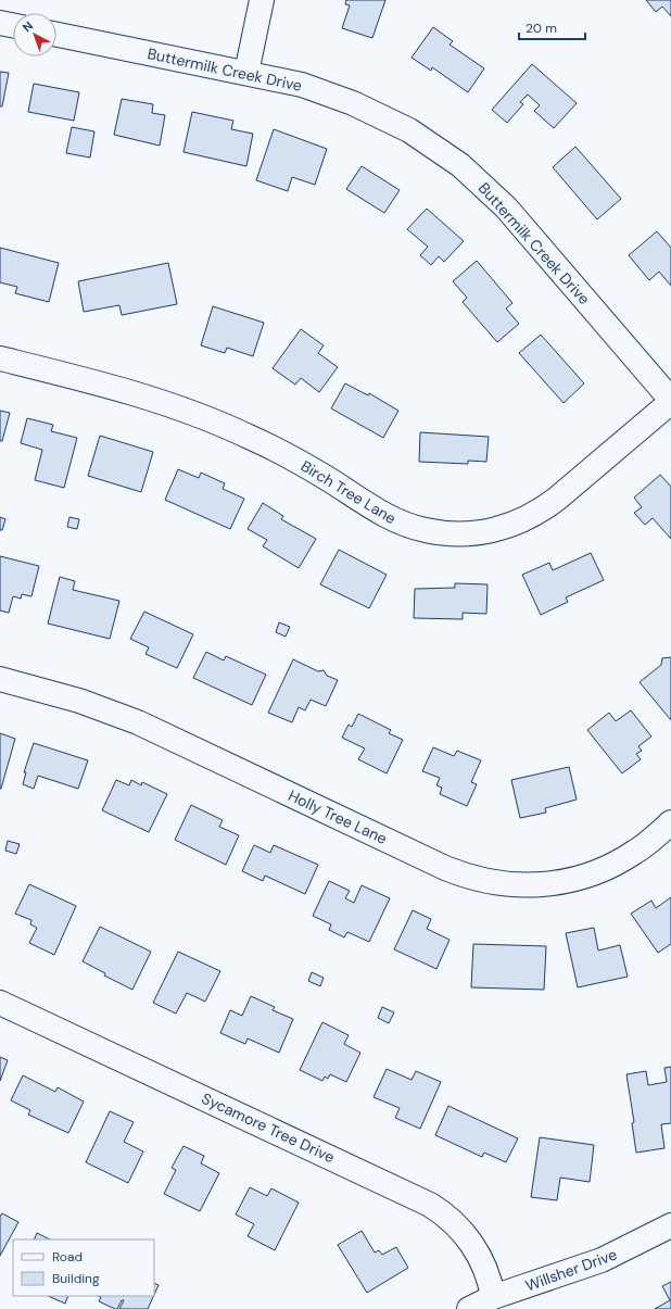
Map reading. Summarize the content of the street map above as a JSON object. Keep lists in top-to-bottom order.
{
  "streets": {
    "street": [
      "Buttermilk Creek Drive",
      "Birch Tree Lane",
      "Holly Tree Lane",
      "Sycamore Tree Drive",
      "Willsher Drive"
    ]
  },
  "crossings": [
    ["Buttermilk Creek Drive", "Birch Tree Lane"],
    ["Sycamore Tree Drive", "Willsher Drive"]
  ],
  "legend": ["Road", "Building"],
  "scale_bar": "20 m",
  "north": "top left"
}
